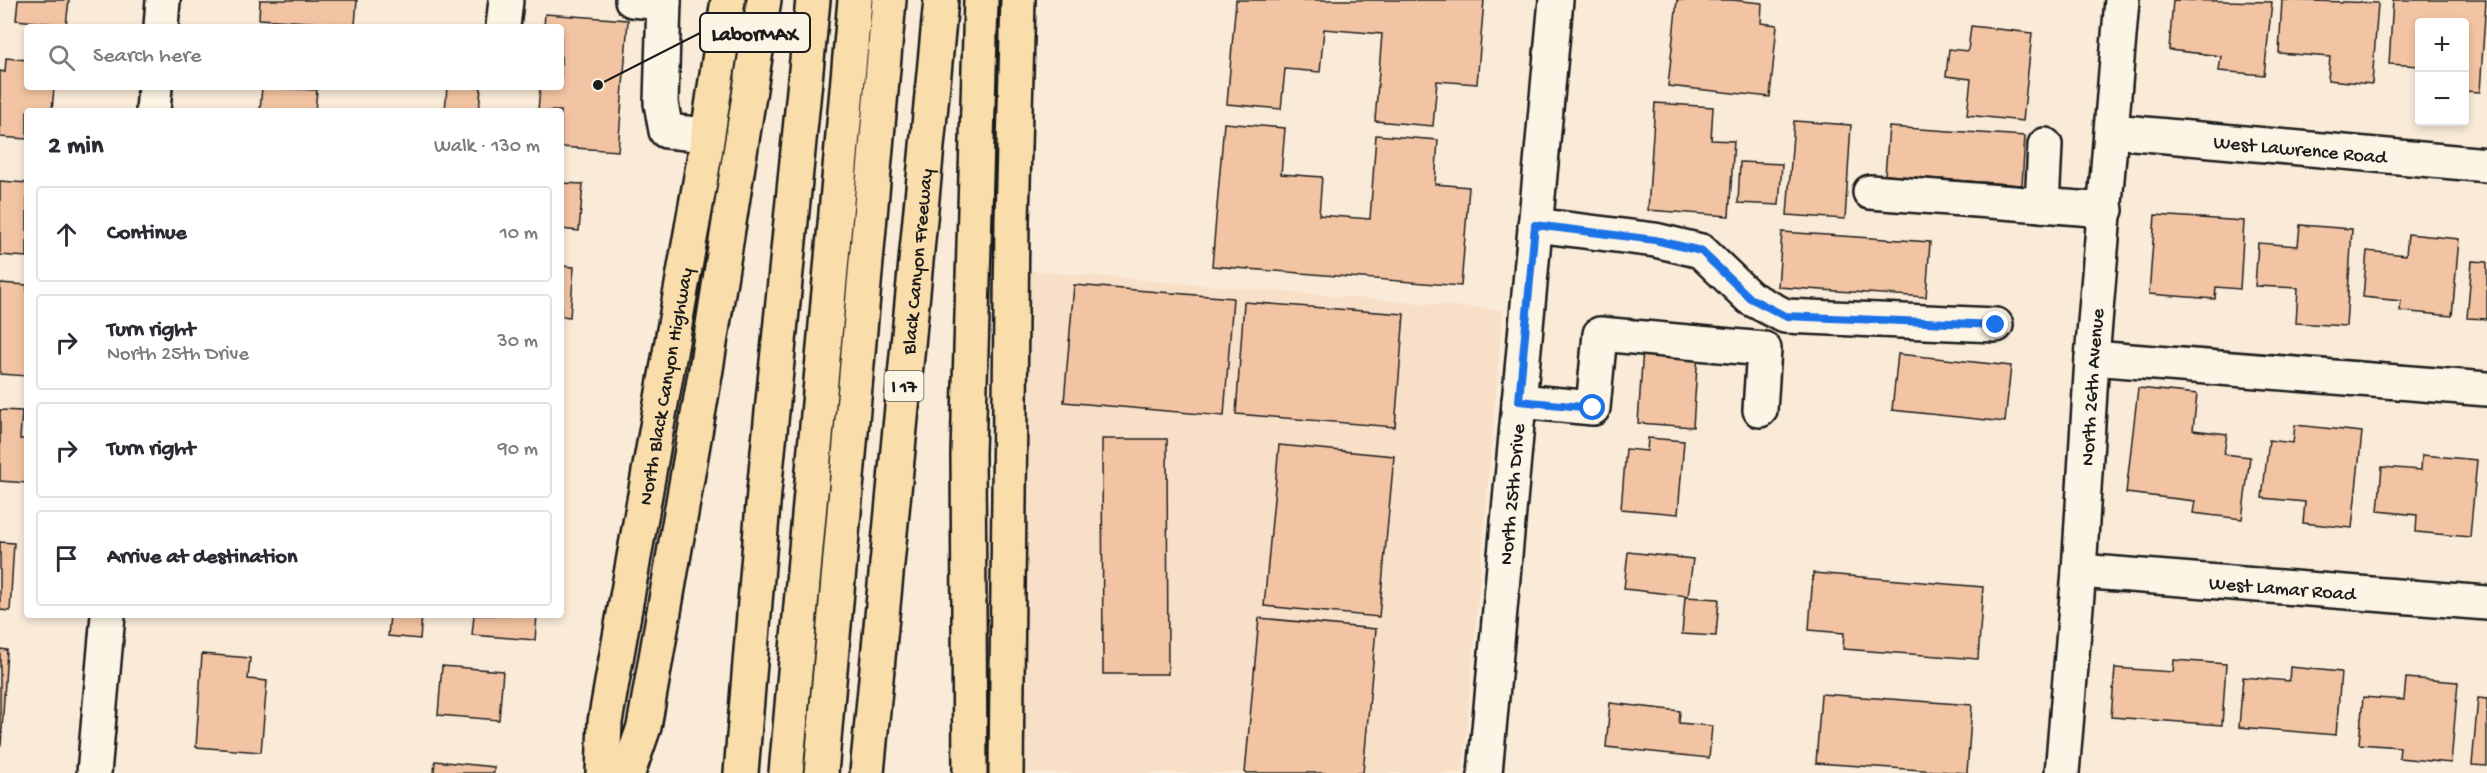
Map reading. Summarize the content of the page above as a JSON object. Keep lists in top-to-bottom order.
{
  "streets": {
    "main road": ["Black Canyon Freeway", "I 17", "North Black Canyon Highway"],
    "street": [
      "West Lawrence Road",
      "North 26th Avenue",
      "North 25th Drive",
      "West Lamar Road"
    ]
  },
  "crossings": [
    ["West Lawrence Road", "North 26th Avenue"],
    ["North 26th Avenue", "West Lamar Road"]
  ],
  "places": ["LaborMAX"],
  "page": {
    "map_buttons": ["+", "−"],
    "search": "Search here",
    "heading": ["2 min", "Walk · 130 m"],
    "list": [
      ["Continue", "10 m"],
      ["Turn right", "North 25th Drive", "30 m"],
      ["Turn right", "90 m"],
      "Arrive at destination"
    ]
  }
}
